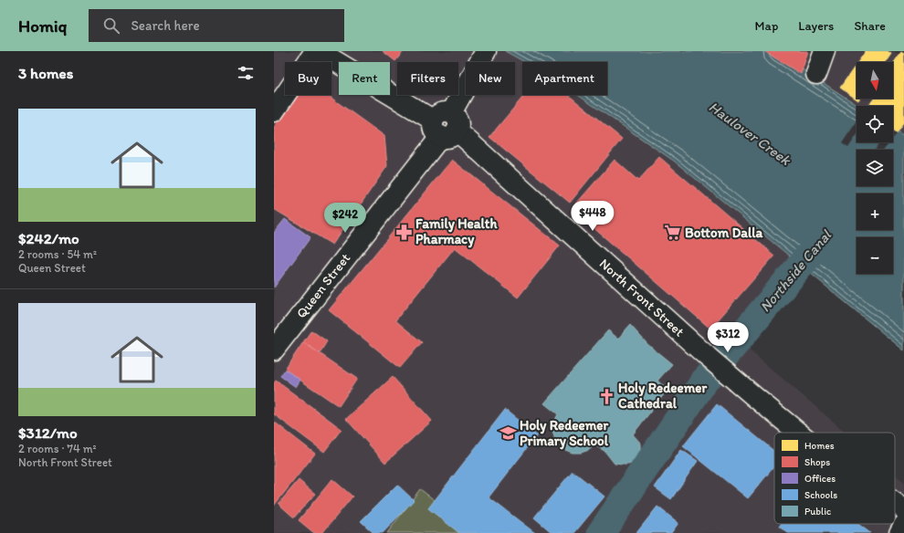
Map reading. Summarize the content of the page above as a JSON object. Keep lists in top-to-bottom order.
{
  "streets": {
    "street": ["Queen Street", "North Front Street"]
  },
  "crossings": [
    ["Queen Street", "North Front Street"]
  ],
  "water": ["Haulover Creek", "Northside Canal"],
  "places": {
    "pharmacy": ["Family Health Pharmacy"],
    "supermarket": ["Bottom Dalla"],
    "church": ["Holy Redeemer Cathedral"],
    "school or university": ["Holy Redeemer Primary School"]
  },
  "legend": [
    "Homes",
    "Shops",
    "Offices",
    "Schools",
    "Public"
  ],
  "north": "bottom",
  "page": {
    "header": "Homiq",
    "search": "Search here",
    "nav": ["Map", "Layers", "Share"],
    "heading": "3 homes",
    "map_buttons": ["+", "−"],
    "chip": [
      "Buy",
      "Rent",
      "Filters",
      "New",
      "Apartment"
    ],
    "list": [
      {
        "name": "$242/mo",
        "note": "2 rooms · 54 m² · Queen Street"
      },
      {
        "name": "$312/mo",
        "note": "2 rooms · 74 m² · North Front Street"
      }
    ],
    "price": ["$448", "$242", "$312"]
  }
}
